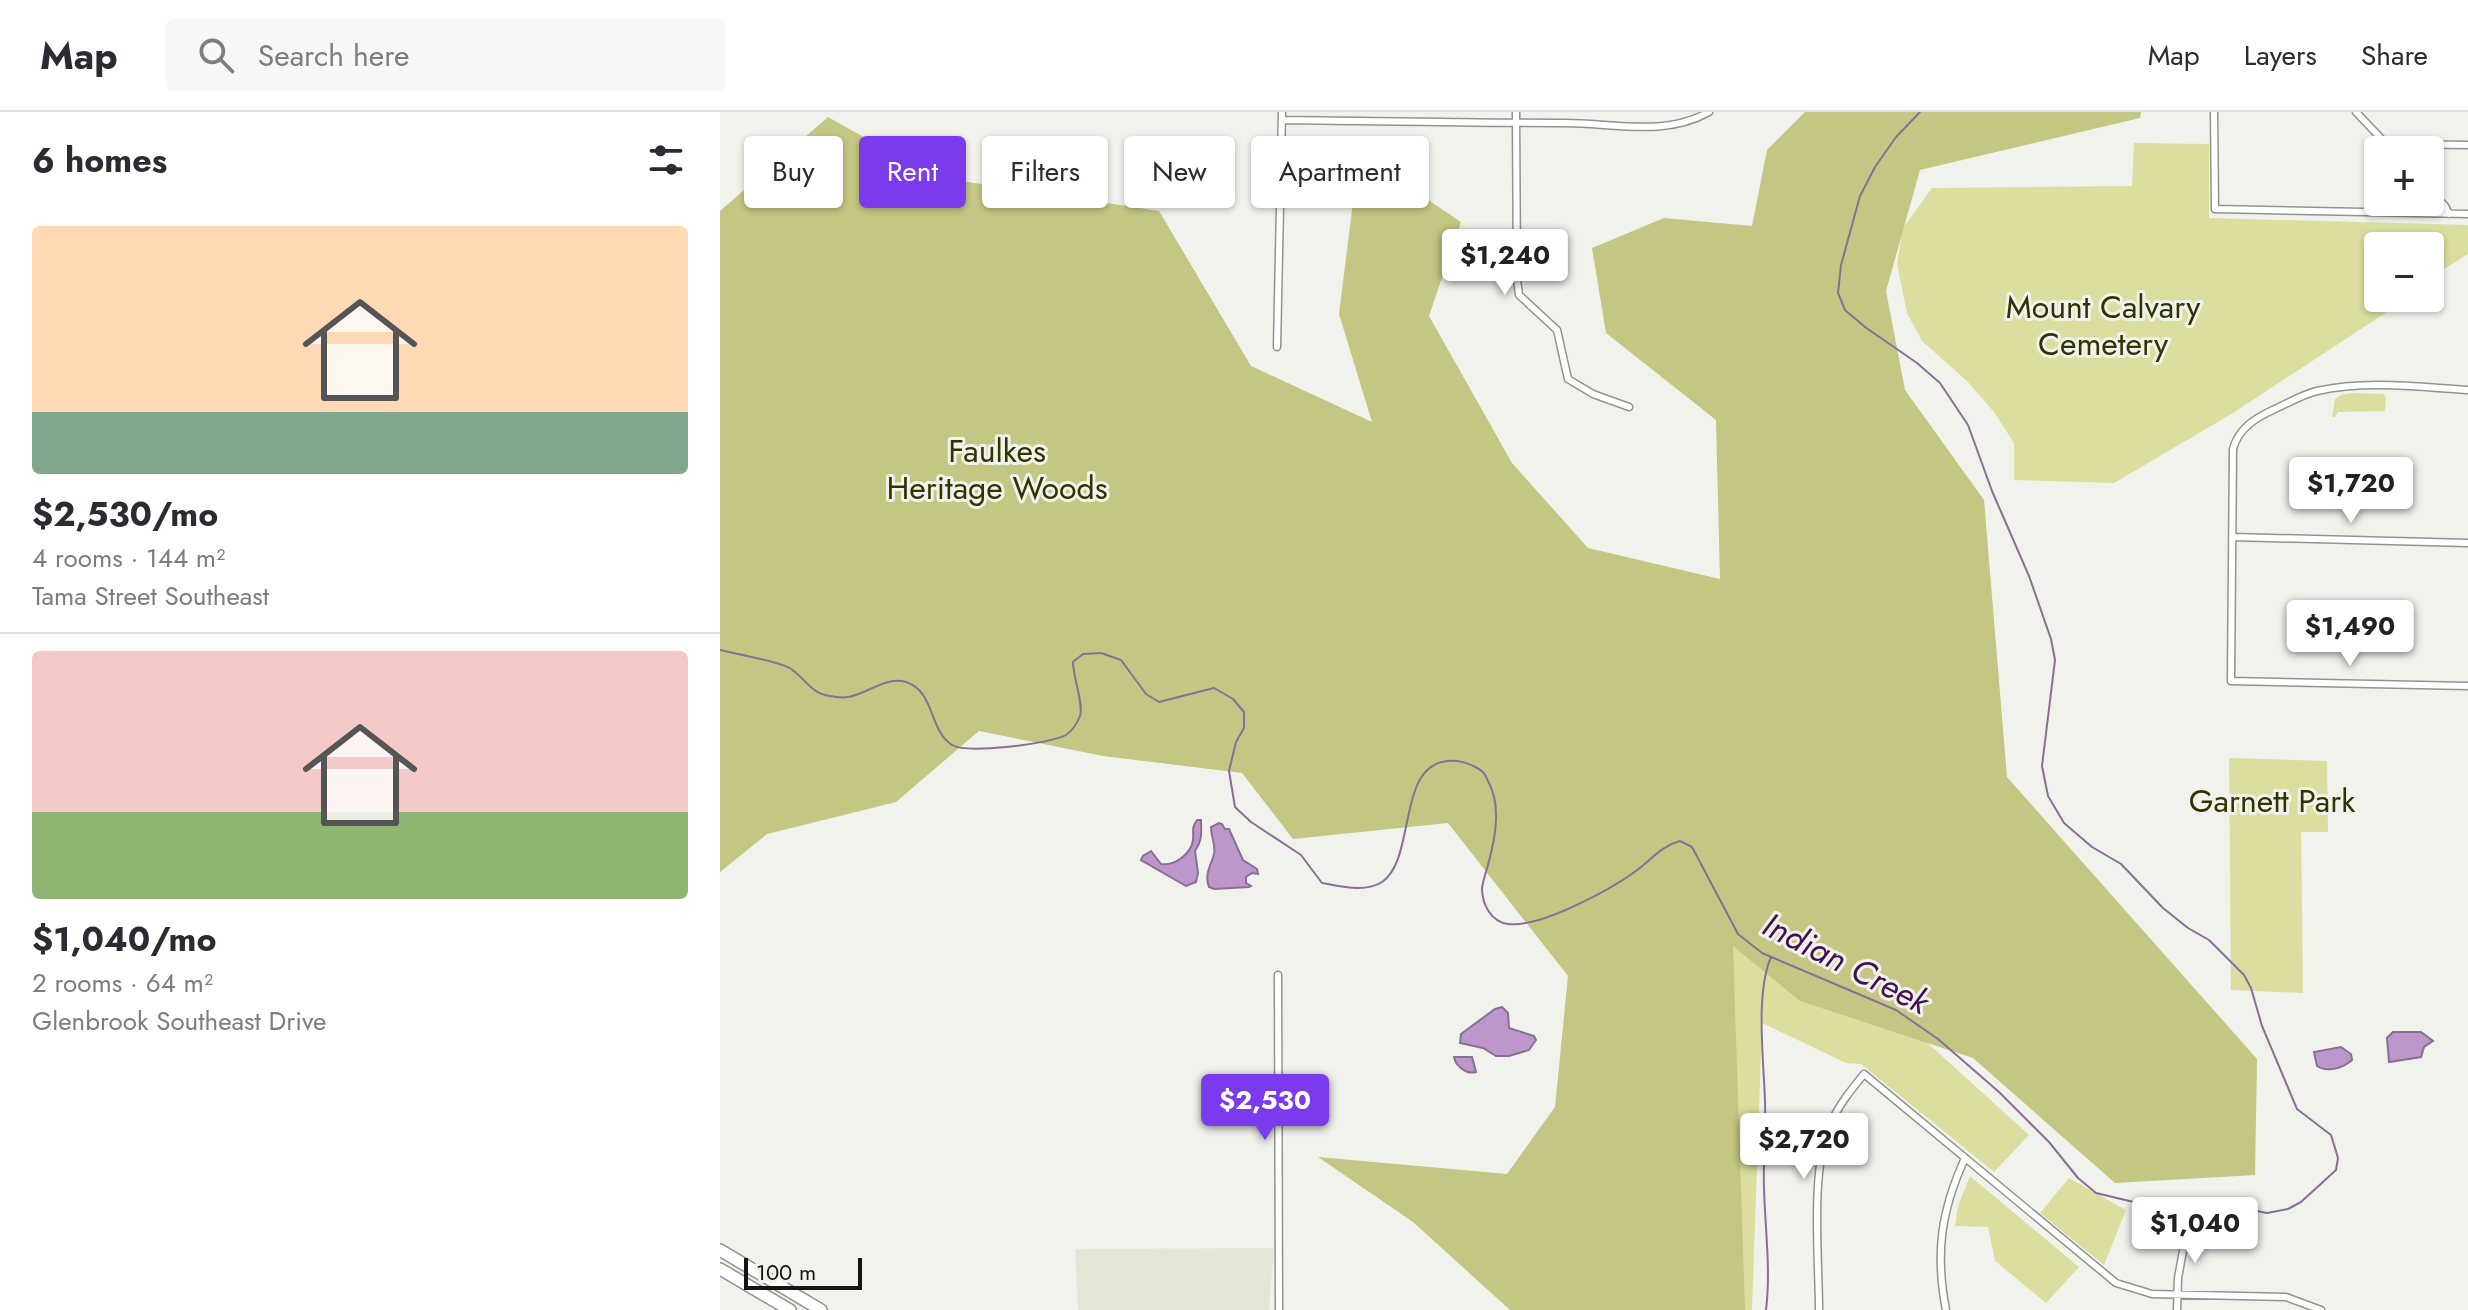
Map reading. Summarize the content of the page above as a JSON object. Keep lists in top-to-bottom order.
{
  "water": ["Indian Creek"],
  "parks": ["Mount Calvary Cemetery", "Faulkes Heritage Woods", "Garnett Park"],
  "scale_bar": "100 m",
  "page": {
    "header": "Map",
    "search": "Search here",
    "nav": ["Map", "Layers", "Share"],
    "heading": "6 homes",
    "map_buttons": ["+", "−"],
    "chip": [
      "Buy",
      "Rent",
      "Filters",
      "New",
      "Apartment"
    ],
    "list": [
      {
        "name": "$2,530/mo",
        "note": "4 rooms · 144 m² · Tama Street Southeast"
      },
      {
        "name": "$1,040/mo",
        "note": "2 rooms · 64 m² · Glenbrook Southeast Drive"
      }
    ],
    "price": [
      "$1,240",
      "$1,720",
      "$1,490",
      "$2,530",
      "$2,720",
      "$1,040"
    ],
    "scale": "100 m"
  }
}
